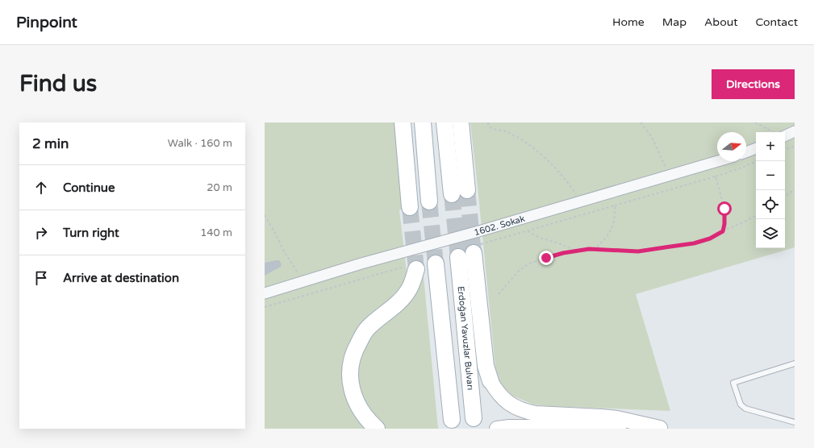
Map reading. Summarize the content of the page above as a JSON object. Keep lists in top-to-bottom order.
{
  "streets": {
    "main road": ["Erdoğan Yavuzlar Bulvarı"],
    "street": ["1602. Sokak"]
  },
  "north": "right",
  "page": {
    "header": "Pinpoint",
    "nav": [
      "Home",
      "Map",
      "About",
      "Contact"
    ],
    "buttons": "Directions",
    "title": "Find us",
    "heading": ["2 min", "Walk · 160 m"],
    "map_buttons": ["+", "−"],
    "list": [
      ["Continue", "20 m"],
      ["Turn right", "140 m"],
      "Arrive at destination"
    ]
  }
}
